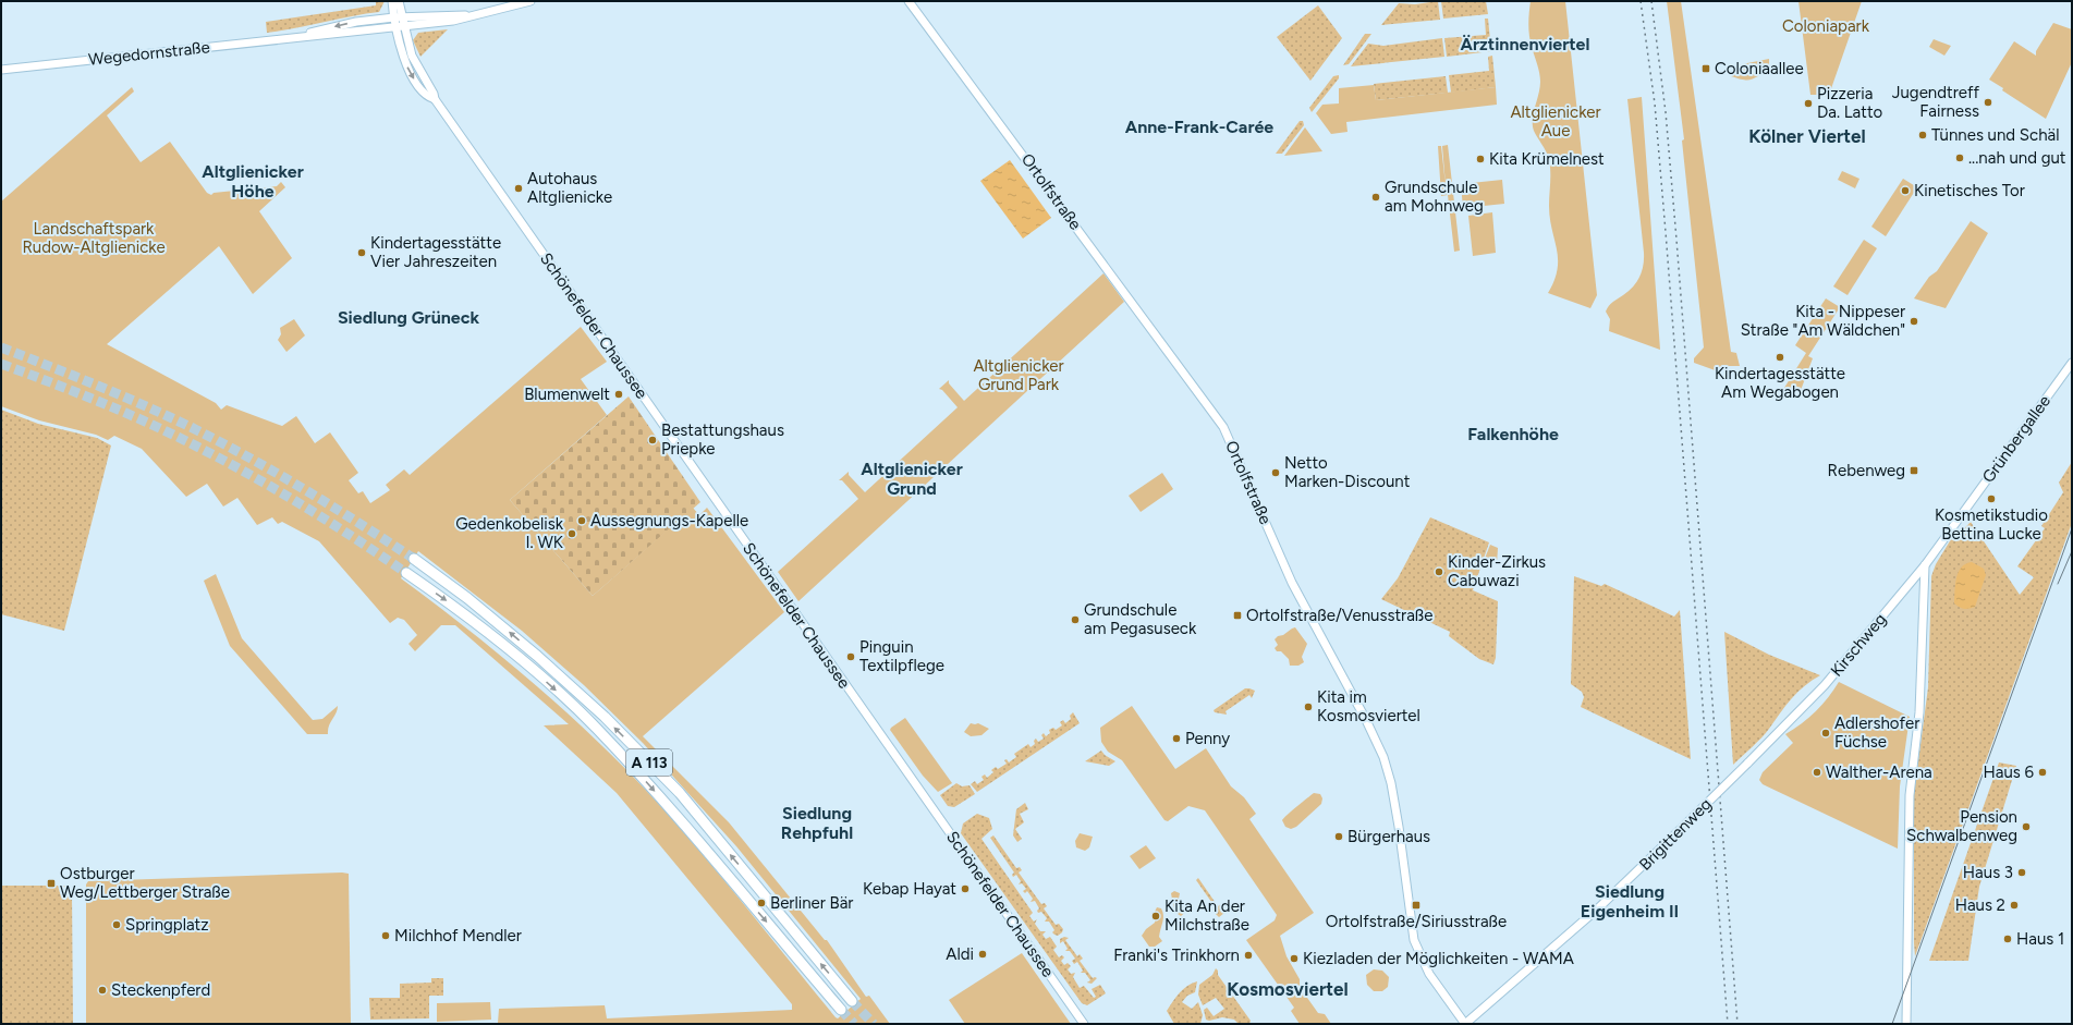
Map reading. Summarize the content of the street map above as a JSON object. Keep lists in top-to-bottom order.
{
  "streets": {
    "highway": ["A 113"],
    "street": [
      "Wegedornstraße",
      "Ortolfstraße",
      "Schönefelder Chaussee",
      "Grünbergallee",
      "Kirschweg",
      "Brigittenweg"
    ]
  },
  "crossings": [
    ["Wegedornstraße", "Schönefelder Chaussee"],
    ["Ortolfstraße", "Brigittenweg"],
    ["Grünbergallee", "Kirschweg"],
    ["Kirschweg", "Brigittenweg"]
  ],
  "districts": [
    "Ärztinnenviertel",
    "Anne-Frank-Carée",
    "Kölner Viertel",
    "Altglienicker Höhe",
    "Siedlung Grüneck",
    "Falkenhöhe",
    "Altglienicker Grund",
    "Siedlung Rehpfuhl",
    "Siedlung Eigenheim II",
    "Kosmosviertel"
  ],
  "parks": [
    "Coloniapark",
    "Altglienicker Aue",
    "Landschaftspark Rudow-Altglienicke",
    "Altglienicker Grund Park"
  ],
  "places": {
    "transit": [
      "Coloniaallee",
      "Rebenweg",
      "Ortolfstraße/Venusstraße",
      "Ostburger Weg/Lettberger Straße",
      "Ortolfstraße/Siriusstraße"
    ],
    "other": [
      "Jugendtreff Fairness",
      "Pizzeria Da. Latto",
      "Tünnes und Schäl",
      "...nah und gut",
      "Kita Krümelnest",
      "Autohaus Altglienicke",
      "Kinetisches Tor",
      "Grundschule am Mohnweg",
      "Kindertagesstätte Vier Jahreszeiten",
      "Kita - Nippeser Straße \"Am Wäldchen\"",
      "Kindertagesstätte Am Wegabogen",
      "Blumenwelt",
      "Bestattungshaus Priepke",
      "Netto Marken-Discount",
      "Kosmetikstudio Bettina Lucke",
      "Aussegnungs-Kapelle",
      "Gedenkobelisk I. WK",
      "Kinder-Zirkus Cabuwazi",
      "Grundschule am Pegasuseck",
      "Pinguin Textilpflege",
      "Kita im Kosmosviertel",
      "Adlershofer Füchse",
      "Penny",
      "Walther-Arena",
      "Haus 6",
      "Pension Schwalbenweg",
      "Bürgerhaus",
      "Haus 3",
      "Kebap Hayat",
      "Berliner Bär",
      "Haus 2",
      "Kita An der Milchstraße",
      "Springplatz",
      "Milchhof Mendler",
      "Haus 1",
      "Aldi",
      "Franki's Trinkhorn",
      "Kiezladen der Möglichkeiten - WAMA",
      "Steckenpferd"
    ]
  }
}
